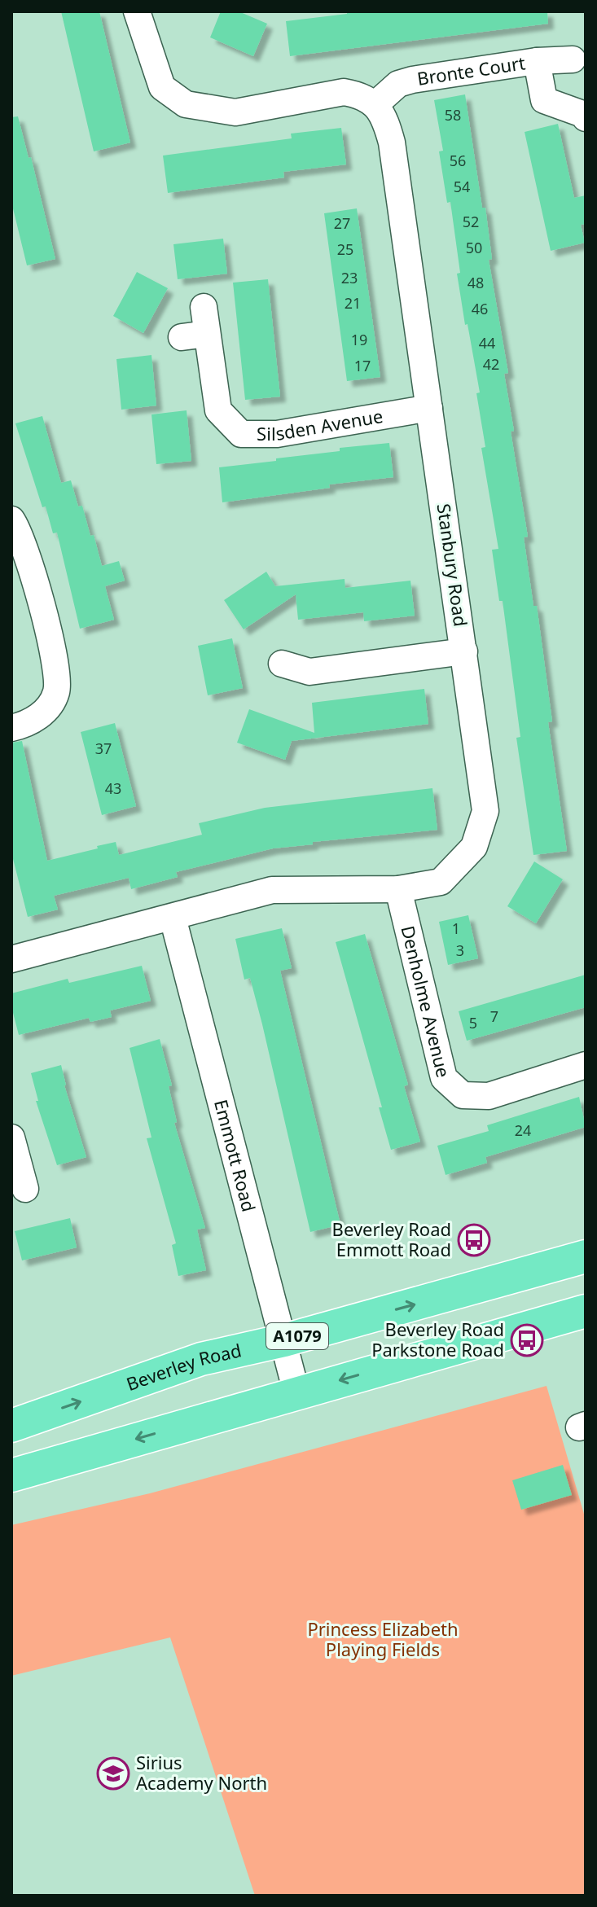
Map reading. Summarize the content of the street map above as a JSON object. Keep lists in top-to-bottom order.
{
  "streets": {
    "main road": ["A1079", "Beverley Road"],
    "street": [
      "Bronte Court",
      "Silsden Avenue",
      "Stanbury Road",
      "Denholme Avenue",
      "Emmott Road"
    ]
  },
  "crossings": [
    ["Bronte Court", "Stanbury Road"],
    ["Silsden Avenue", "Stanbury Road"],
    ["Stanbury Road", "Denholme Avenue"],
    ["Stanbury Road", "Emmott Road"],
    ["Emmott Road", "Beverley Road"]
  ],
  "parks": ["Princess Elizabeth Playing Fields"],
  "places": {
    "bus stop": ["Beverley Road Emmott Road", "Beverley Road Parkstone Road"],
    "school or university": ["Sirius Academy North"]
  },
  "house_numbers": [
    "58",
    "56",
    "54",
    "52",
    "27",
    "50",
    "25",
    "23",
    "48",
    "21",
    "46",
    "19",
    "44",
    "42",
    "17",
    "37",
    "43",
    "1",
    "3",
    "7",
    "5",
    "24"
  ]
}
